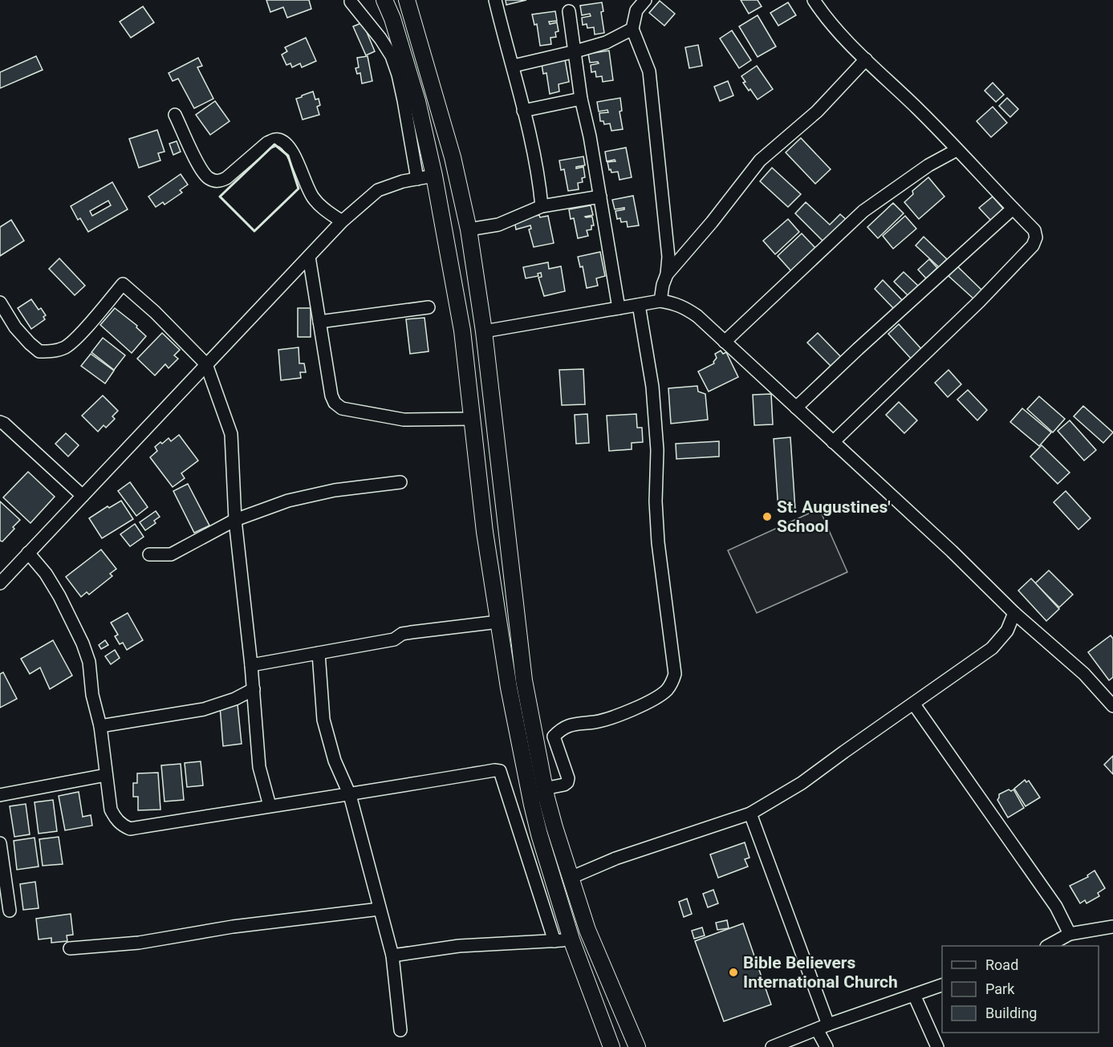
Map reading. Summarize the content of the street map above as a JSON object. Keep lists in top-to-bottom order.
{
  "places": ["St. Augustines' School", "Bible Believers International Church"],
  "legend": ["Road", "Park", "Building"]
}
